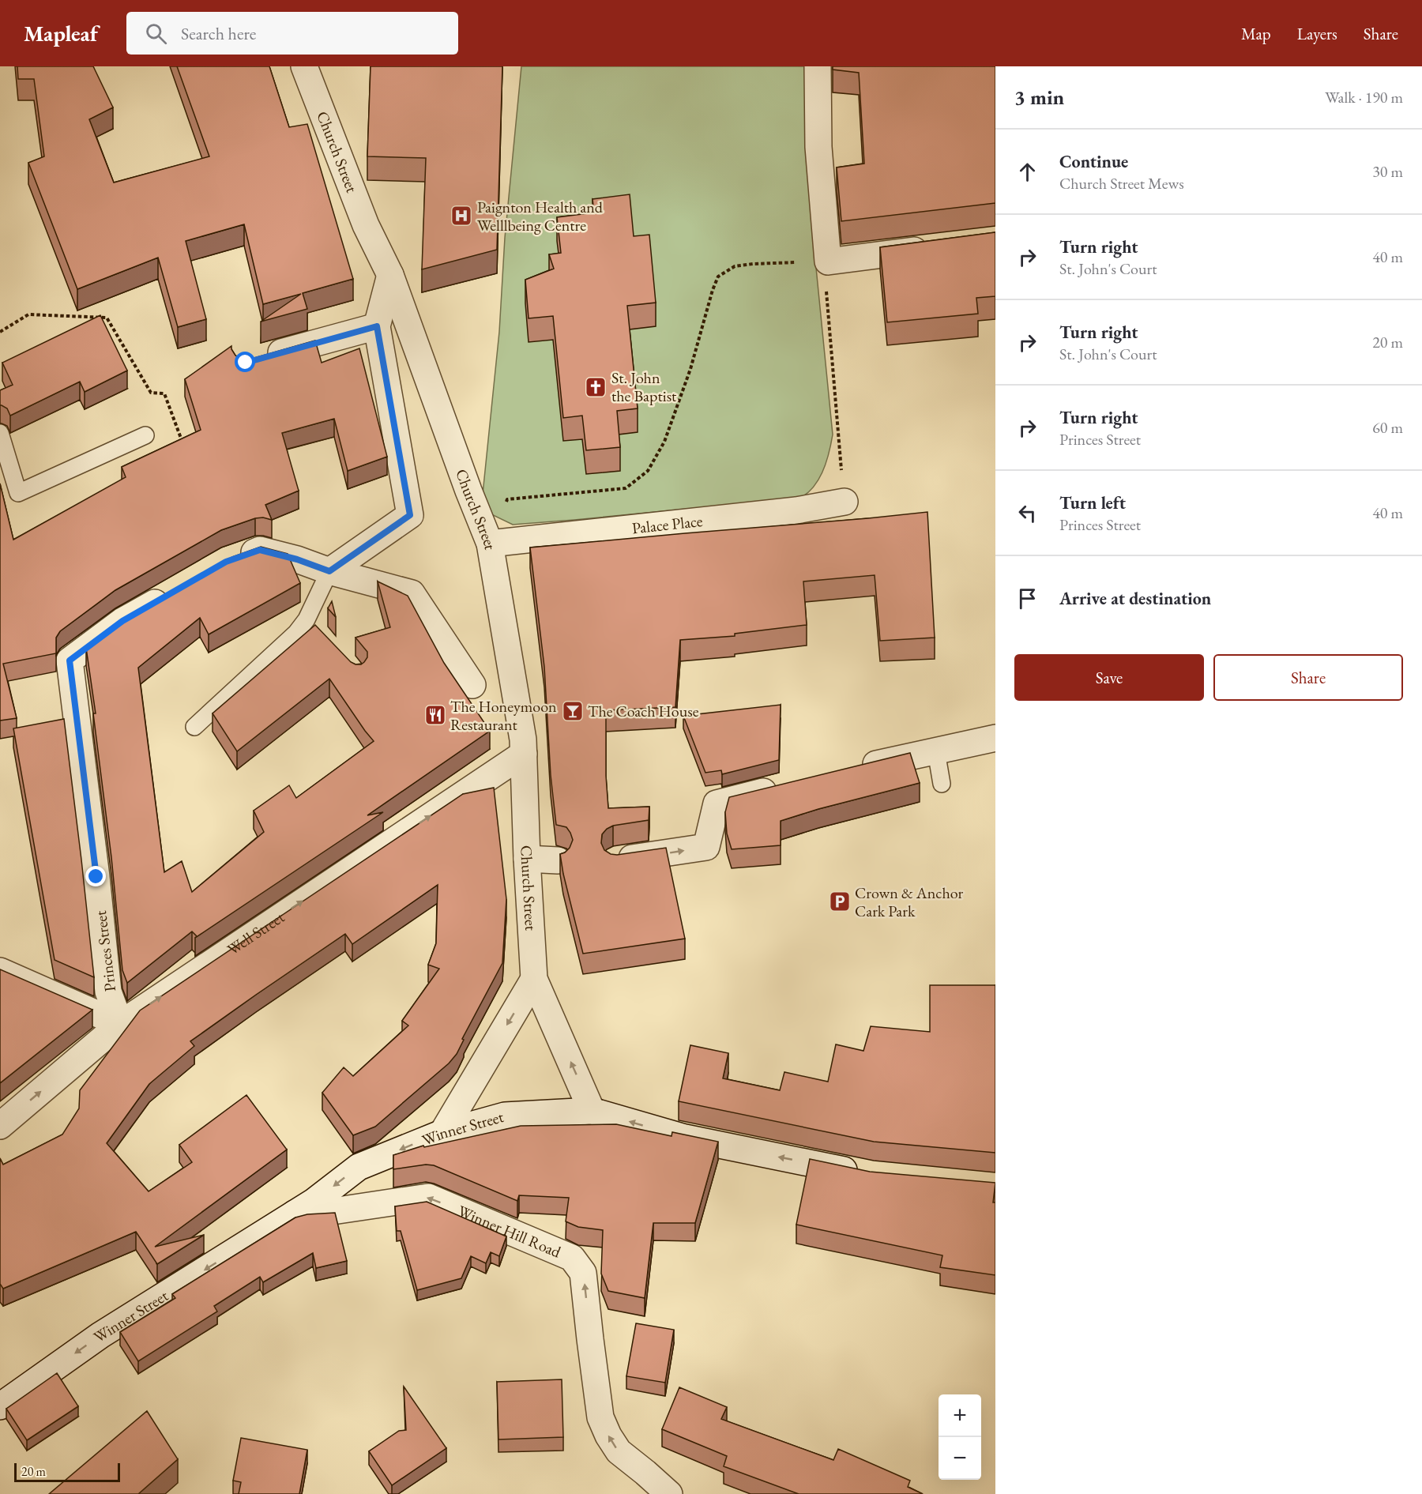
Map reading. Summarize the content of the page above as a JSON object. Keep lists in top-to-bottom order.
{
  "streets": {
    "street": [
      "Church Street",
      "Palace Place",
      "Well Street",
      "Princes Street",
      "Winner Street",
      "Winner Hill Road"
    ]
  },
  "crossings": [
    ["Church Street", "Palace Place"],
    ["Church Street", "Well Street"],
    ["Church Street", "Winner Street"],
    ["Well Street", "Princes Street"],
    ["Winner Street", "Winner Hill Road"]
  ],
  "one_way": ["Well Street", "Winner Street", "Winner Hill Road"],
  "places": {
    "hospital": ["Paignton Health and Welllbeing Centre"],
    "church": ["St. John the Baptist"],
    "bar": ["The Coach House"],
    "restaurant": ["The Honeymoon Restaurant"],
    "parking": ["Crown & Anchor Cark Park"]
  },
  "scale_bar": "20 m",
  "page": {
    "header": "Mapleaf",
    "search": "Search here",
    "nav": ["Map", "Layers", "Share"],
    "heading": ["3 min", "Walk · 190 m"],
    "list": [
      ["Continue", "Church Street Mews", "30 m"],
      ["Turn right", "St. John's Court", "40 m"],
      ["Turn right", "St. John's Court", "20 m"],
      ["Turn right", "Princes Street", "60 m"],
      ["Turn left", "Princes Street", "40 m"],
      "Arrive at destination"
    ],
    "buttons": ["Save", "Share"],
    "map_buttons": ["+", "−"],
    "scale": "20 m"
  }
}
